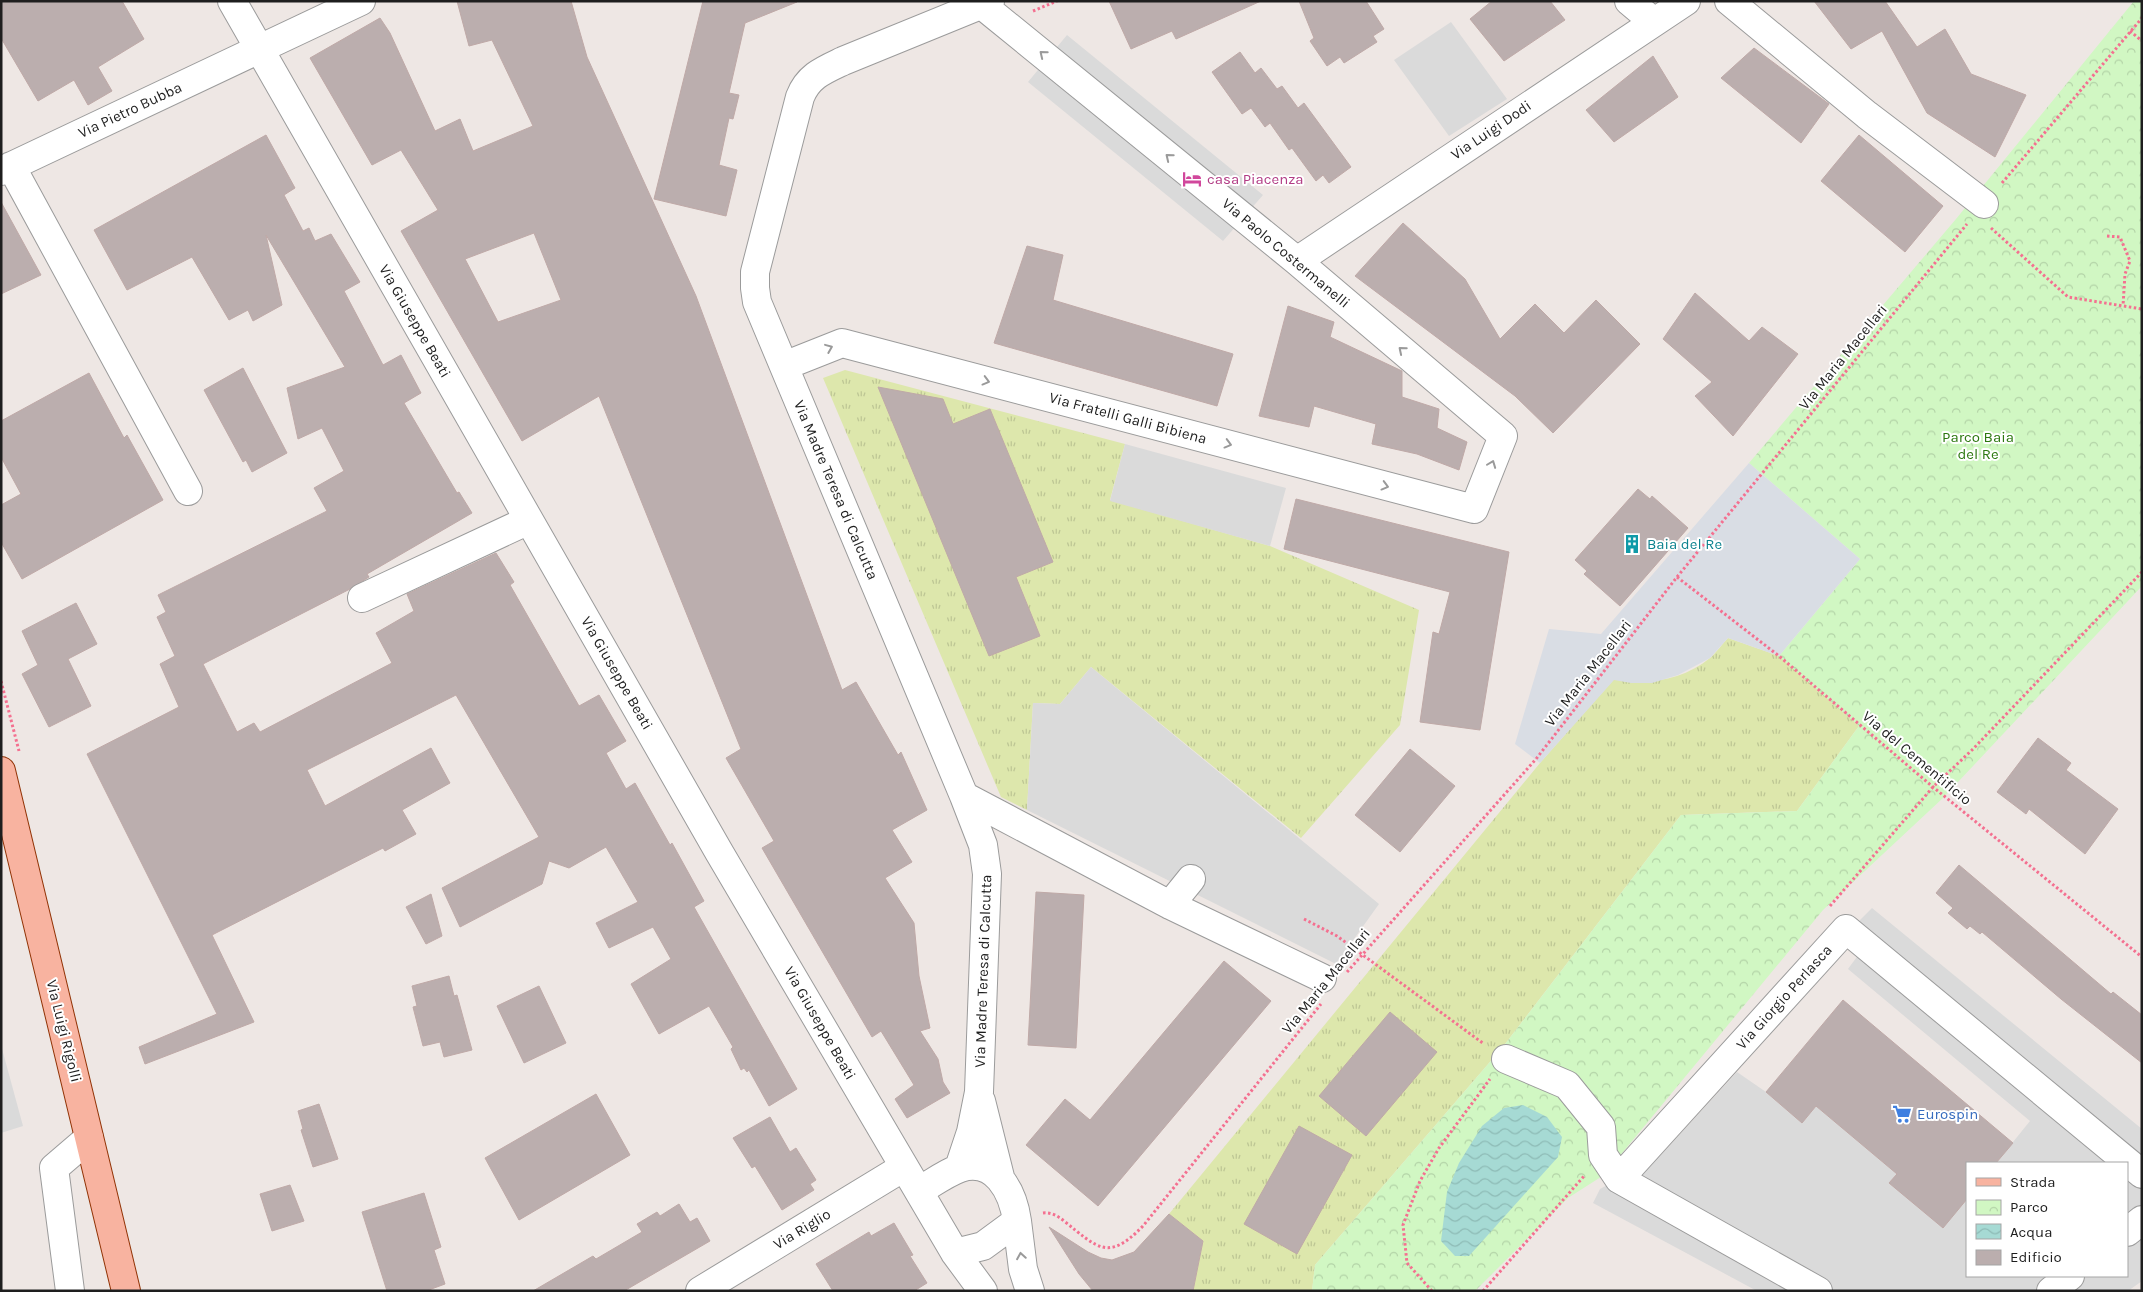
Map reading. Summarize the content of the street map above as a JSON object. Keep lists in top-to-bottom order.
{
  "streets": {
    "main road": ["Via Luigi Rigolli"],
    "street": [
      "Via Pietro Bubba",
      "Via Luigi Dodi",
      "Via Paolo Costermanelli",
      "Via Giuseppe Beati",
      "Via Fratelli Galli Bibiena",
      "Via Madre Teresa di Calcutta",
      "Via Giorgio Perlasca",
      "Via Riglio"
    ],
    "path": ["Via Maria Macellari", "Via del Cementificio"]
  },
  "crossings": [
    ["Via Pietro Bubba", "Via Giuseppe Beati"],
    ["Via Luigi Dodi", "Via Paolo Costermanelli"],
    ["Via Paolo Costermanelli", "Via Fratelli Galli Bibiena"],
    ["Via Paolo Costermanelli", "Via Madre Teresa di Calcutta"],
    ["Via Giuseppe Beati", "Via Maria Macellari"],
    ["Via Giuseppe Beati", "Via Madre Teresa di Calcutta"],
    ["Via Giuseppe Beati", "Via Riglio"],
    ["Via Maria Macellari", "Via Madre Teresa di Calcutta"],
    ["Via Maria Macellari", "Via del Cementificio"],
    ["Via Fratelli Galli Bibiena", "Via Madre Teresa di Calcutta"]
  ],
  "one_way": ["Via Paolo Costermanelli", "Via Fratelli Galli Bibiena"],
  "parks": ["Parco Baia del Re"],
  "places": {
    "hotel": ["casa Piacenza"],
    "building": ["Baia del Re"],
    "supermarket": ["Eurospin"]
  },
  "legend": [
    "Strada",
    "Parco",
    "Acqua",
    "Edificio"
  ]
}
